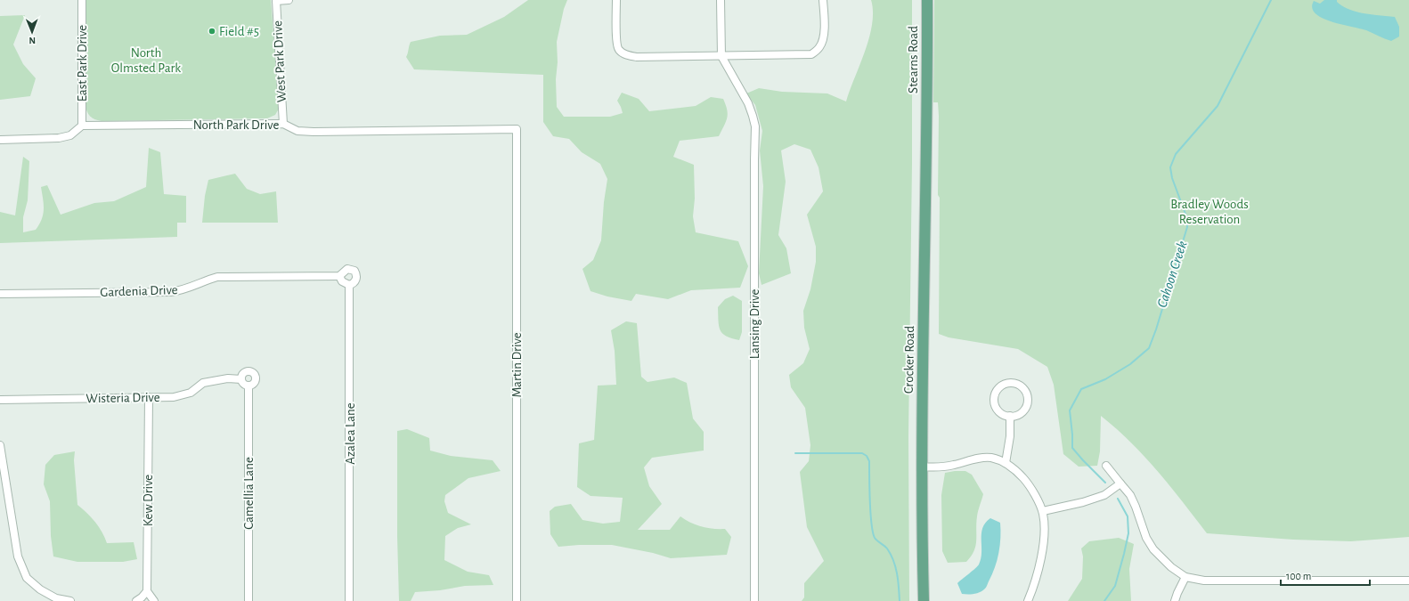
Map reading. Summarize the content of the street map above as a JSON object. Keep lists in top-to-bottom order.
{
  "streets": {
    "main road": ["Stearns Road", "Crocker Road"],
    "street": [
      "West Park Drive",
      "East Park Drive",
      "North Park Drive",
      "Gardenia Drive",
      "Lansing Drive",
      "Martin Drive",
      "Wisteria Drive",
      "Azalea Lane",
      "Camellia Lane",
      "Kew Drive"
    ]
  },
  "crossings": [
    ["Stearns Road", "Crocker Road"],
    ["West Park Drive", "North Park Drive"],
    ["East Park Drive", "North Park Drive"],
    ["North Park Drive", "Martin Drive"],
    ["Gardenia Drive", "Azalea Lane"],
    ["Wisteria Drive", "Camellia Lane"],
    ["Wisteria Drive", "Kew Drive"]
  ],
  "water": ["Cahoon Creek"],
  "parks": ["North Olmsted Park", "Bradley Woods Reservation"],
  "places": ["Field #5"],
  "scale_bar": "100 m",
  "north": "bottom"
}
